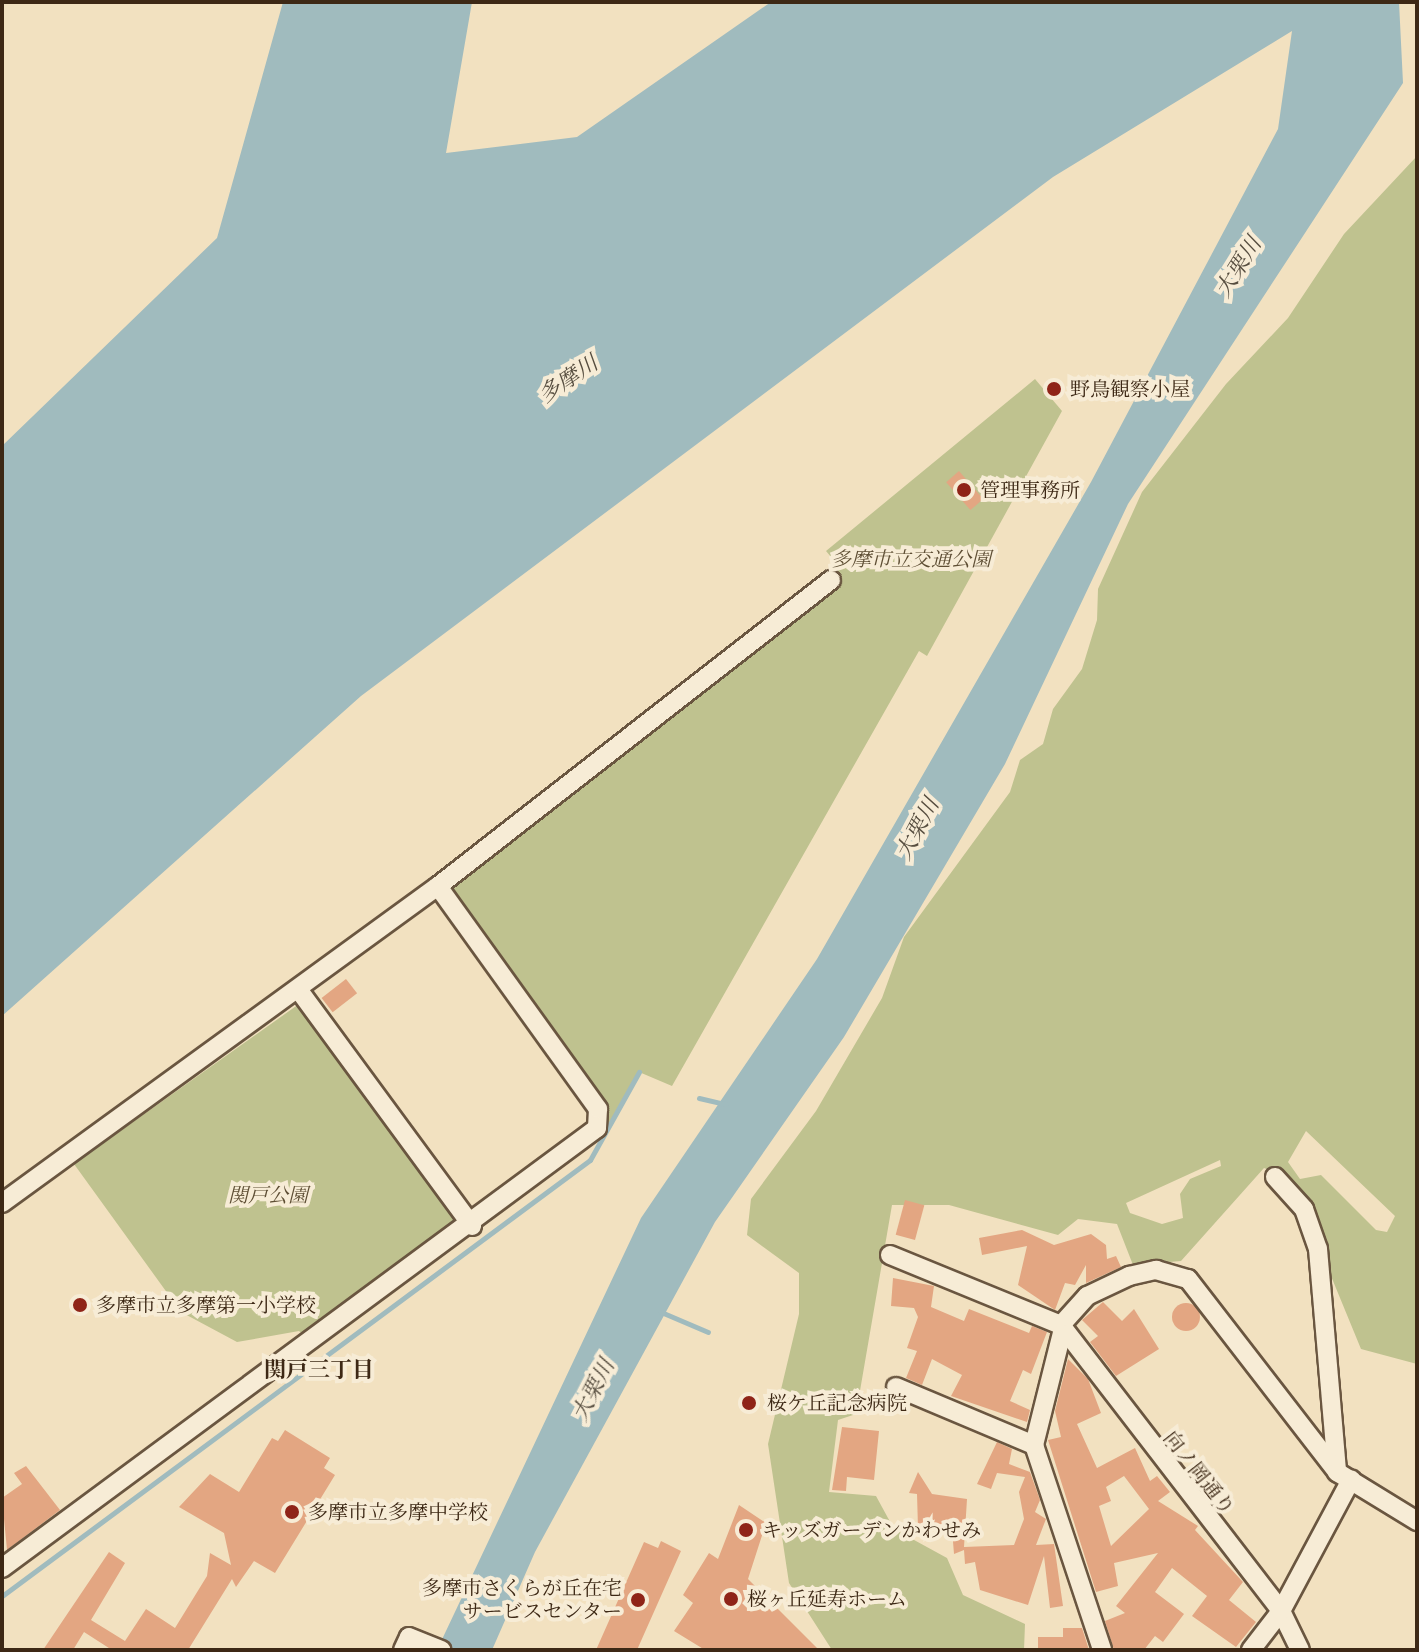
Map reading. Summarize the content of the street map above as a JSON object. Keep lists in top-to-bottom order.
{
  "streets": {
    "street": ["向ノ岡通り"]
  },
  "districts": ["関戸三丁目"],
  "water": ["大栗川", "多摩川"],
  "parks": ["多摩市立交通公園", "関戸公園"],
  "places": [
    "野鳥観察小屋",
    "管理事務所",
    "多摩市立多摩第一小学校",
    "桜ケ丘記念病院",
    "多摩市立多摩中学校",
    "キッズガーデンかわせみ",
    "桜ヶ丘延寿ホーム",
    "多摩市さくらが丘在宅 サービスセンター"
  ]
}
